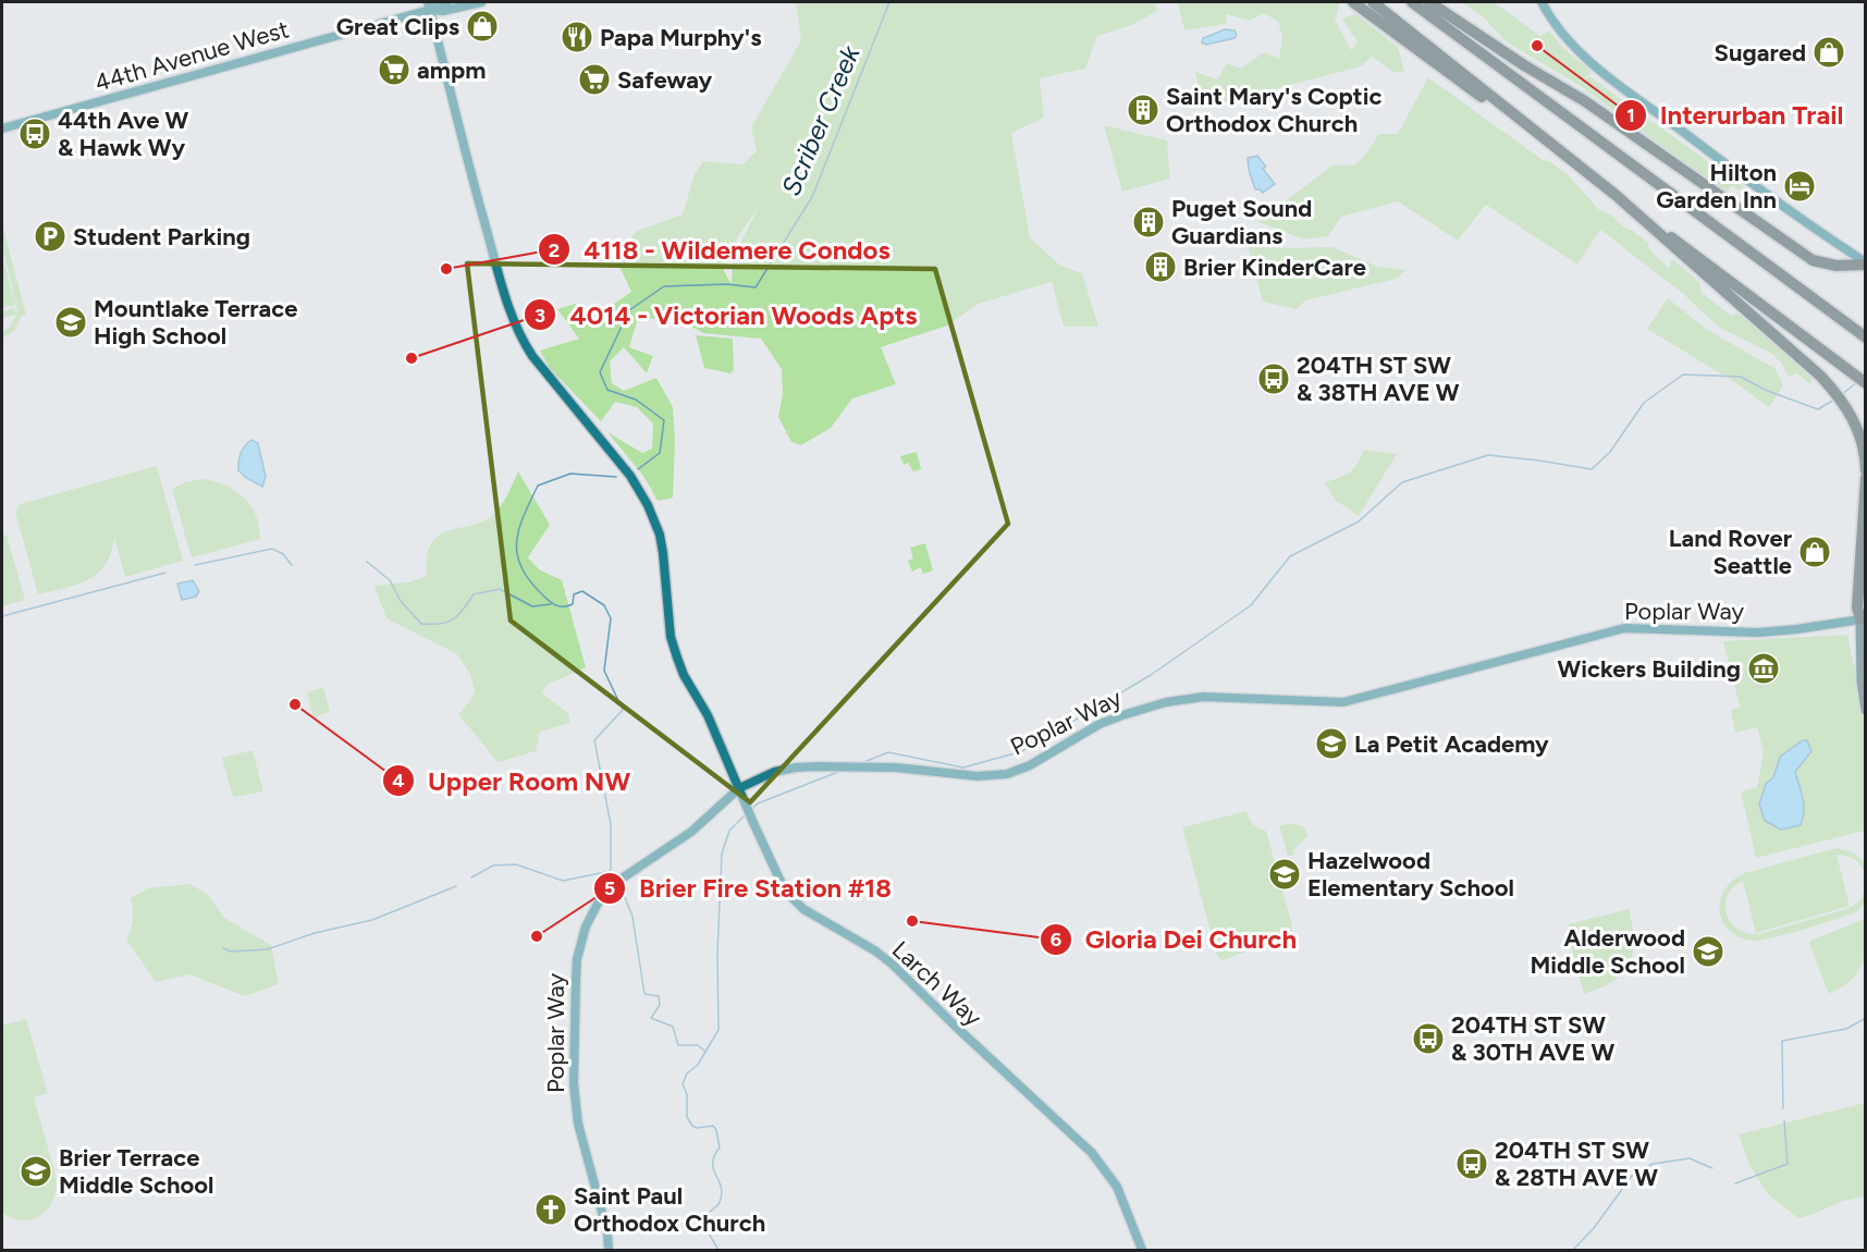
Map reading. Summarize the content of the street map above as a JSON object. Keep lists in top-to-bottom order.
{
  "streets": {
    "main road": ["44th Avenue West", "Poplar Way", "Larch Way"]
  },
  "crossings": [
    ["44th Avenue West", "Larch Way"],
    ["Poplar Way", "Larch Way"]
  ],
  "water": ["Scriber Creek"],
  "places": {
    "shop": ["Great Clips", "Sugared", "Land Rover Seattle"],
    "restaurant": ["Papa Murphy's"],
    "other": [
      "Interurban Trail",
      "4118 - Wildemere Condos",
      "4014 - Victorian Woods Apts",
      "Upper Room NW",
      "Gloria Dei Church",
      "Brier Fire Station #18"
    ],
    "supermarket": ["ampm", "Safeway"],
    "building": ["Saint Mary's Coptic Orthodox Church", "Puget Sound Guardians", "Brier KinderCare"],
    "bus stop": [
      "44th Ave W & Hawk Wy",
      "204TH ST SW & 38TH AVE W",
      "204TH ST SW & 30TH AVE W",
      "204TH ST SW & 28TH AVE W"
    ],
    "hotel": ["Hilton Garden Inn"],
    "parking": ["Student Parking"],
    "school or university": [
      "Mountlake Terrace High School",
      "La Petit Academy",
      "Hazelwood Elementary School",
      "Alderwood Middle School",
      "Brier Terrace Middle School"
    ],
    "museum": ["Wickers Building"],
    "church": ["Saint Paul Orthodox Church"]
  }
}
